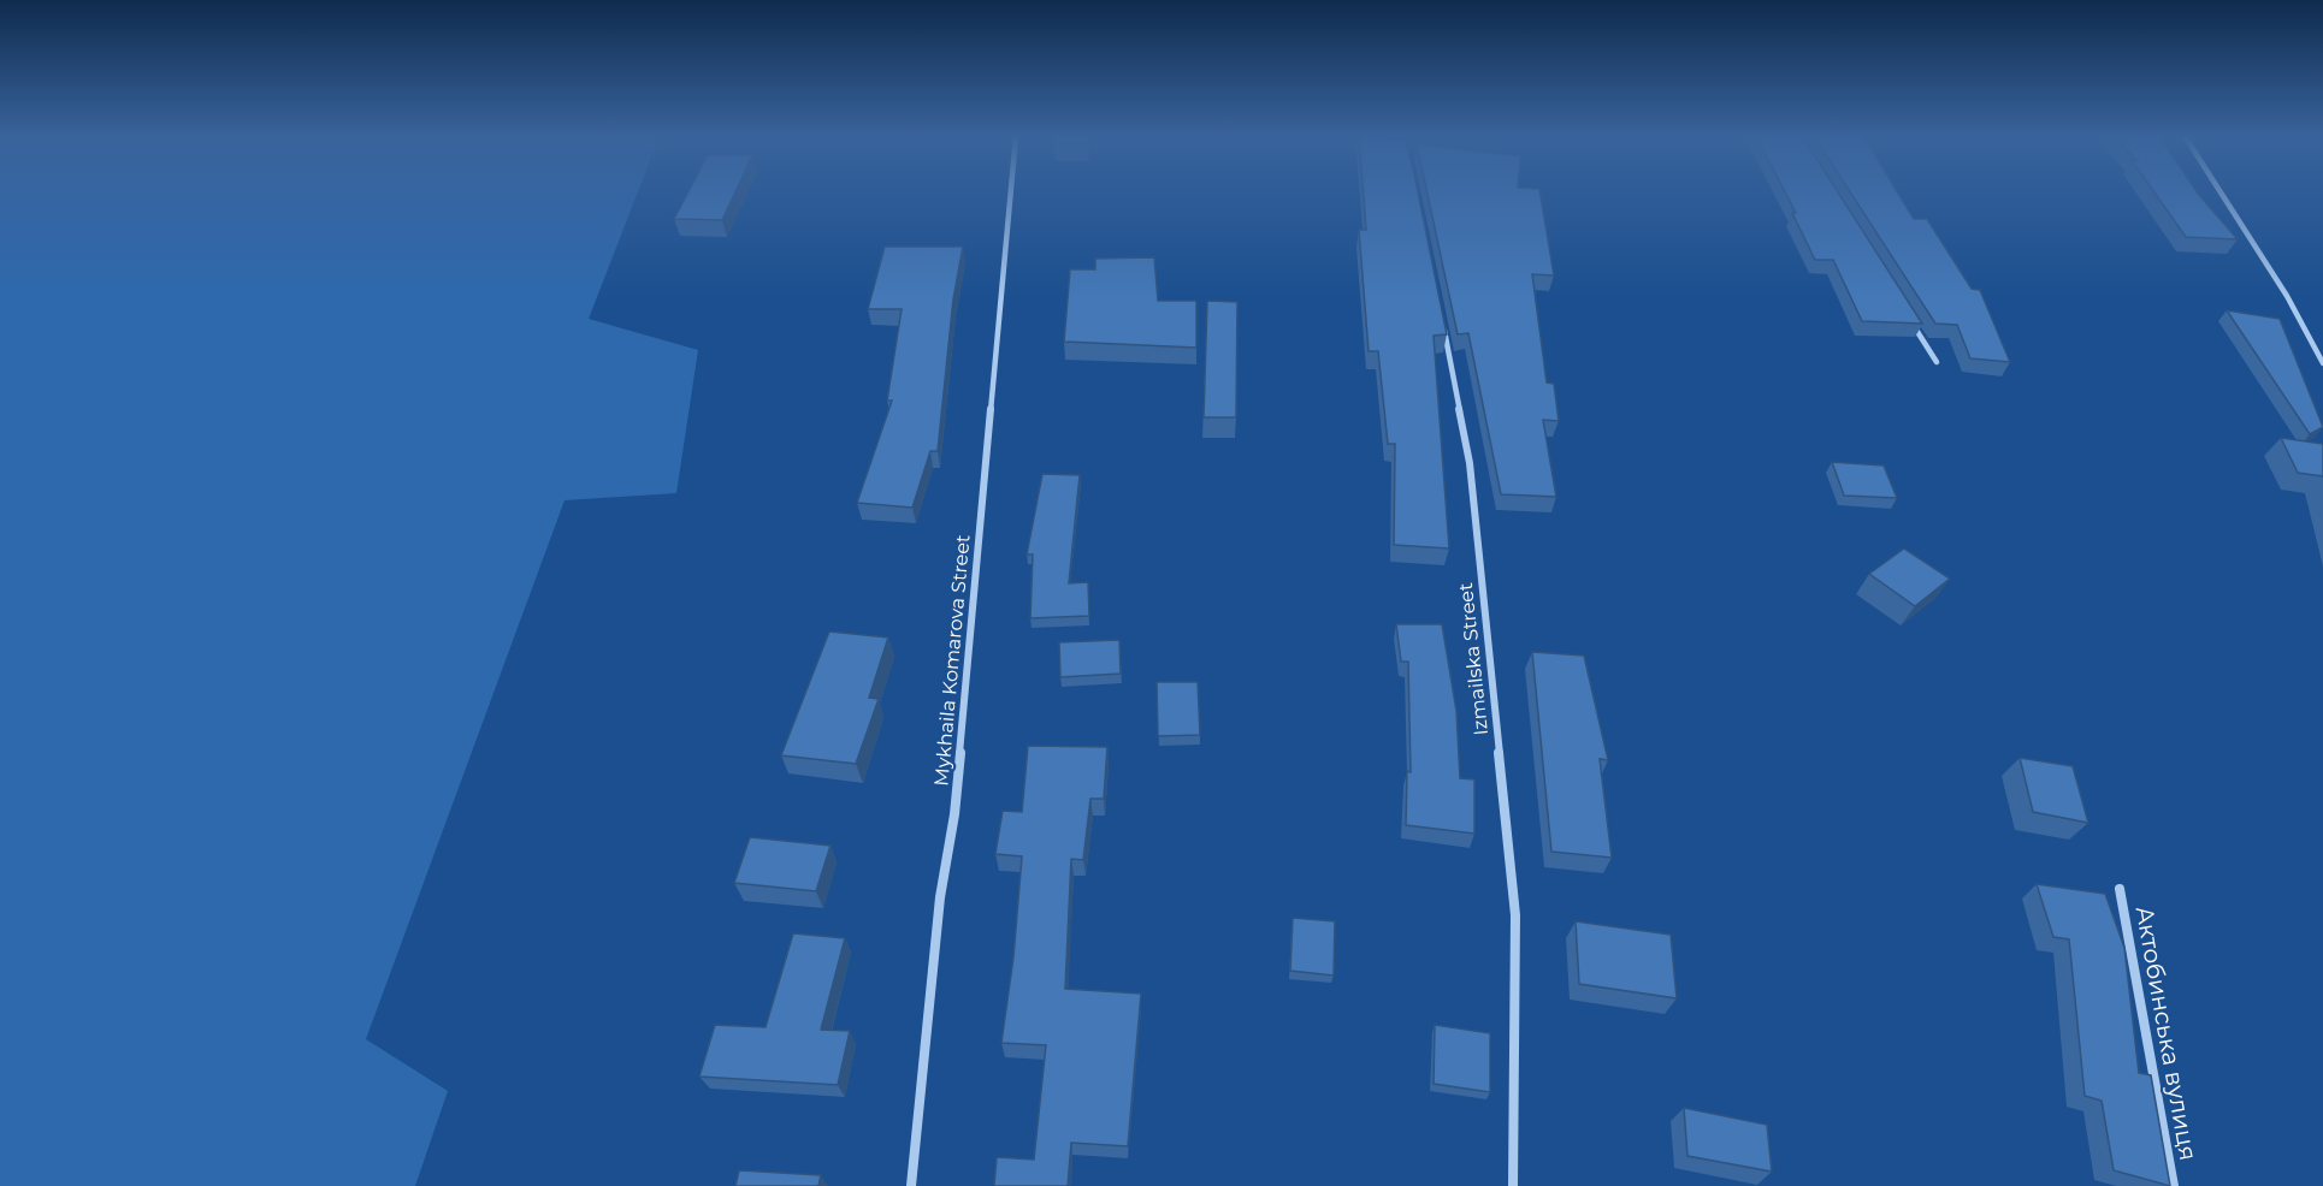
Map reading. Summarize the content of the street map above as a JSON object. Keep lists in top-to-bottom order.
{
  "streets": {
    "street": ["Izmailska Street", "Mykhaila Komarova Street", "Актобинська вулиця"]
  }
}
